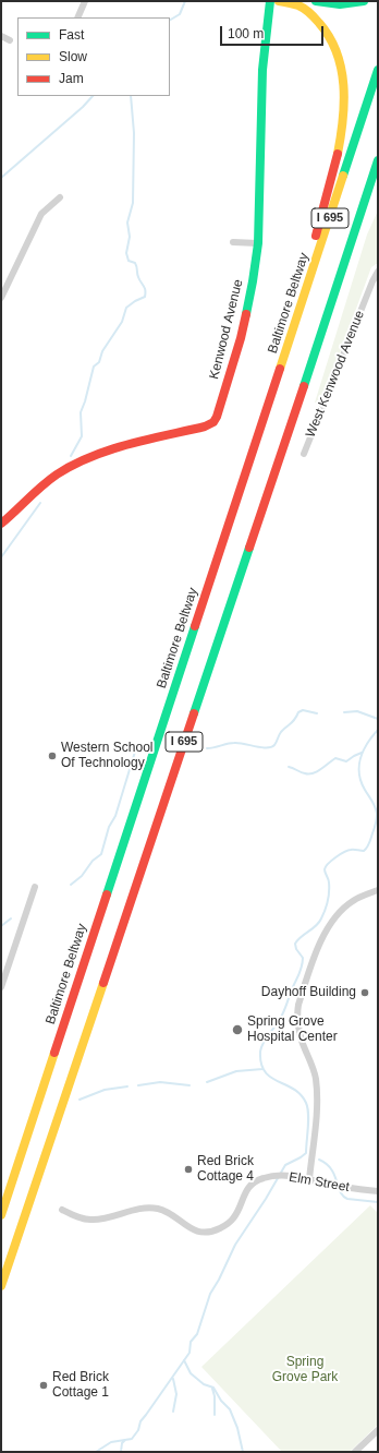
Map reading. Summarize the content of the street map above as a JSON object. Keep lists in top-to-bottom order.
{
  "streets": {
    "main road": ["I 695", "Baltimore Beltway", "Kenwood Avenue"],
    "street": ["West Kenwood Avenue", "Elm Street"]
  },
  "parks": ["Spring Grove Park"],
  "places": [
    "Western School Of Technology",
    "Dayhoff Building",
    "Spring Grove Hospital Center",
    "Red Brick Cottage 4",
    "Red Brick Cottage 1"
  ],
  "legend": ["Fast", "Slow", "Jam"],
  "scale_bar": "100 m"
}
